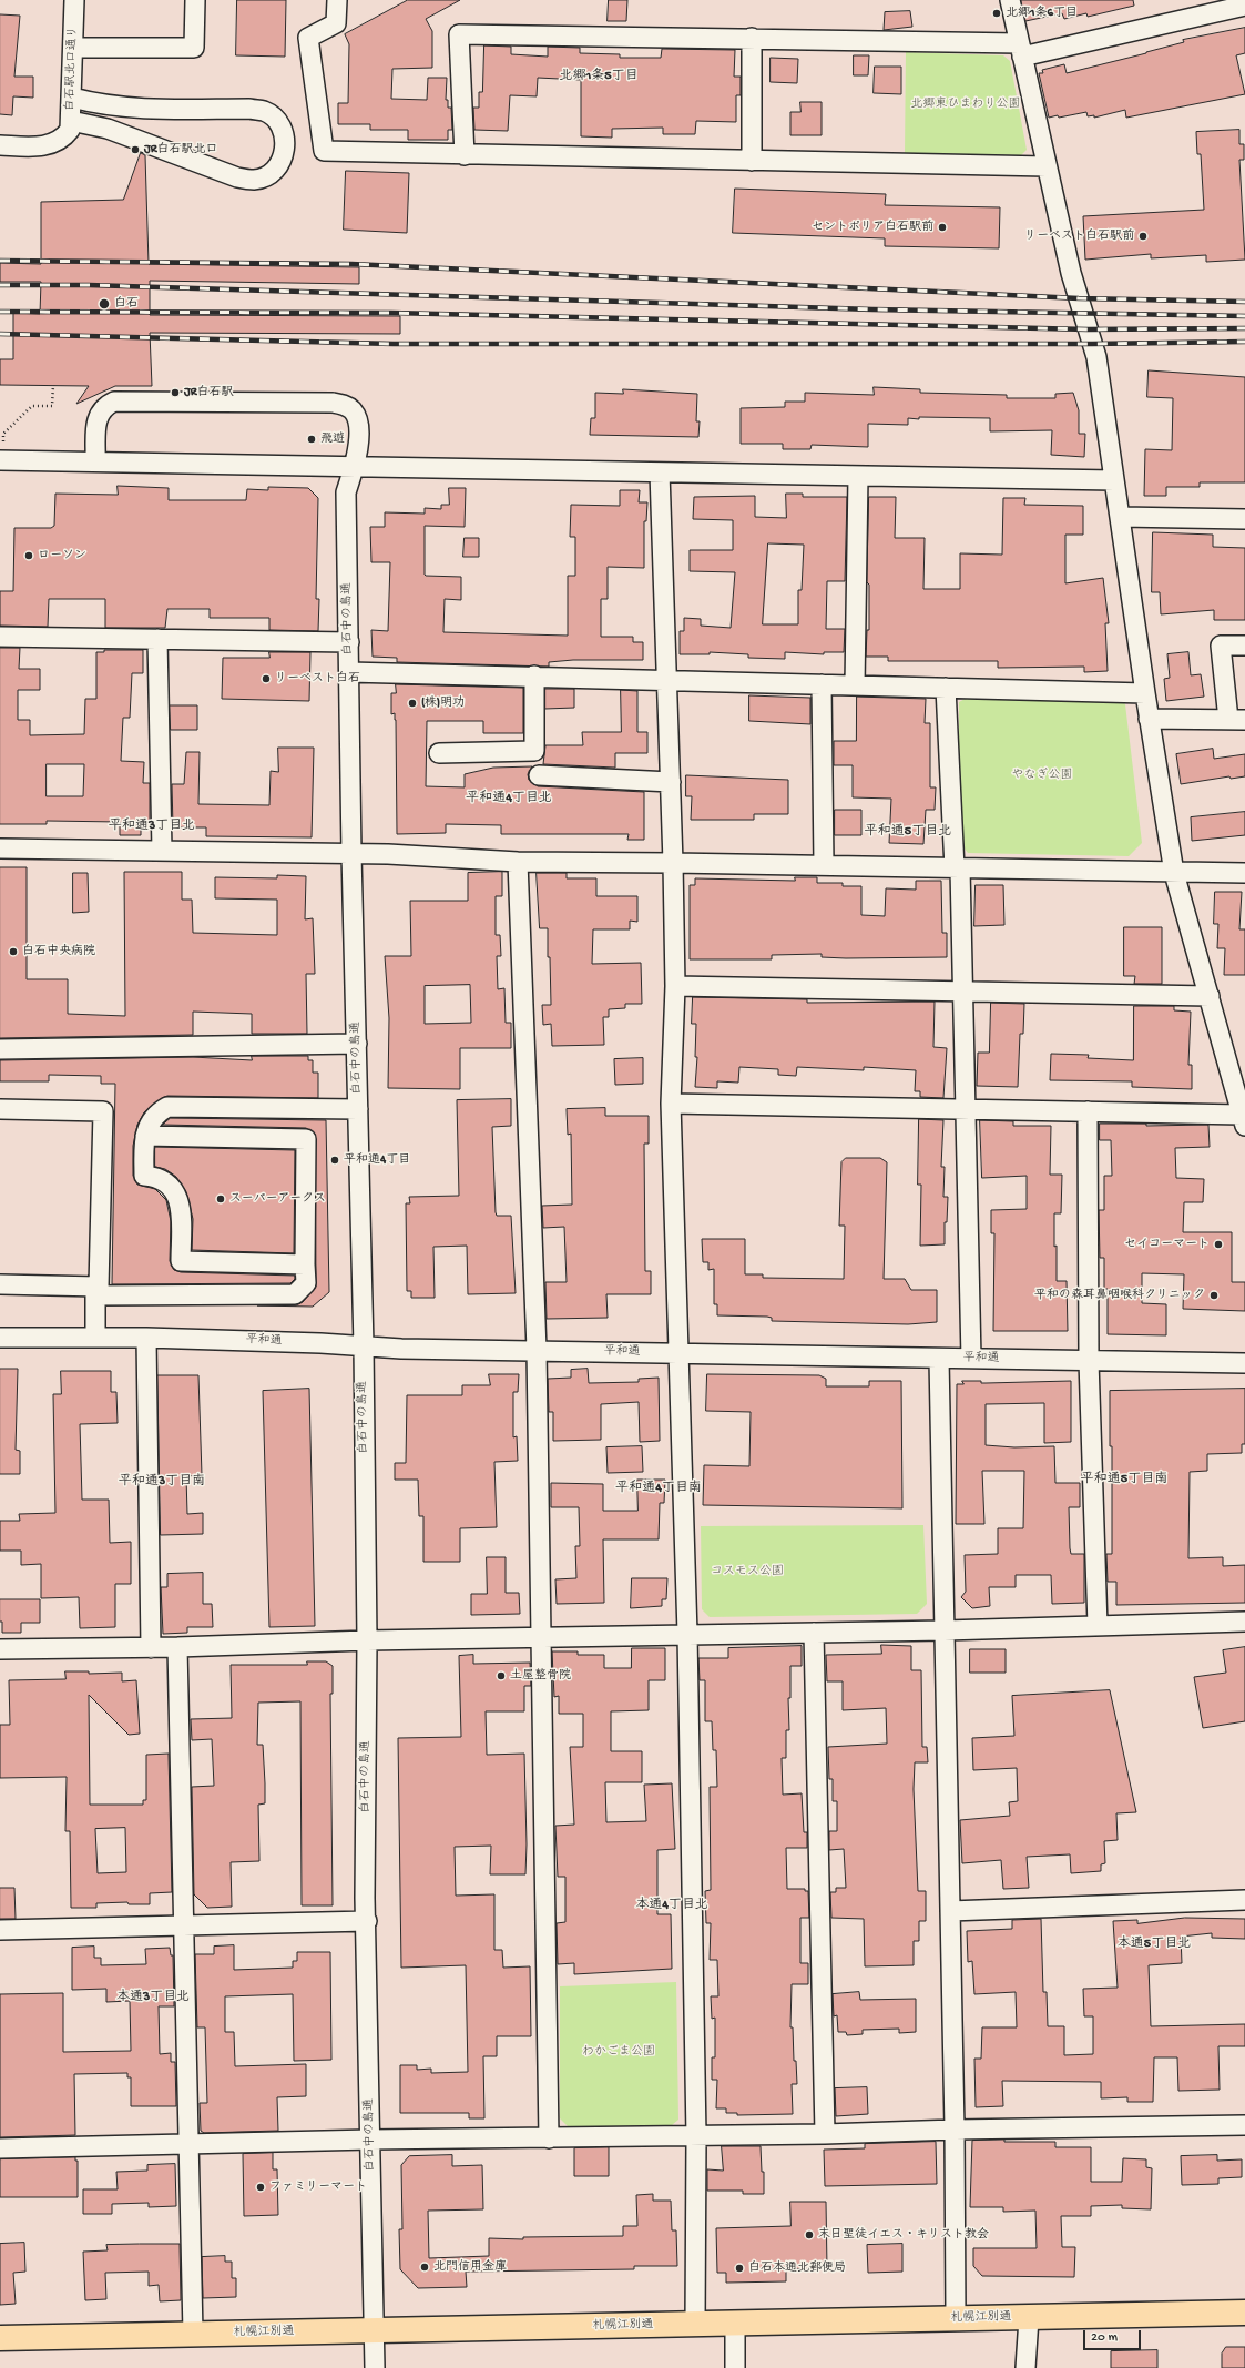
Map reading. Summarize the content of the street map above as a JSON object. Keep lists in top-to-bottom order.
{
  "streets": {
    "highway": ["札幌江別通"],
    "street": ["白石駅北口通り", "白石中の島通", "平和通"]
  },
  "crossings": [
    ["白石中の島通", "平和通"],
    ["白石中の島通", "札幌江別通"]
  ],
  "districts": [
    "北郷1条5丁目",
    "平和通4丁目北",
    "平和通3丁目北",
    "平和通5丁目北",
    "平和通5丁目南",
    "平和通3丁目南",
    "平和通4丁目南",
    "本通4丁目北",
    "本通5丁目北",
    "本通3丁目北"
  ],
  "parks": [
    "北郷東ひまわり公園",
    "やなぎ公園",
    "コスモス公園",
    "わかごま公園"
  ],
  "places": [
    "北郷1条6丁目",
    "JR白石駅北口",
    "セントポリア白石駅前",
    "リーベスト白石駅前",
    "白石",
    "JR白石駅",
    "飛遊",
    "ローソン",
    "リーベスト白石",
    "(株)明功",
    "白石中央病院",
    "平和通4丁目",
    "スーパーアークス",
    "セイコーマート",
    "平和の森耳鼻咽喉科クリニック",
    "土屋整骨院",
    "ファミリーマート",
    "末日聖徒イエス・キリスト教会",
    "北門信用金庫",
    "白石本通北郵便局"
  ],
  "scale_bar": "20 m"
}
